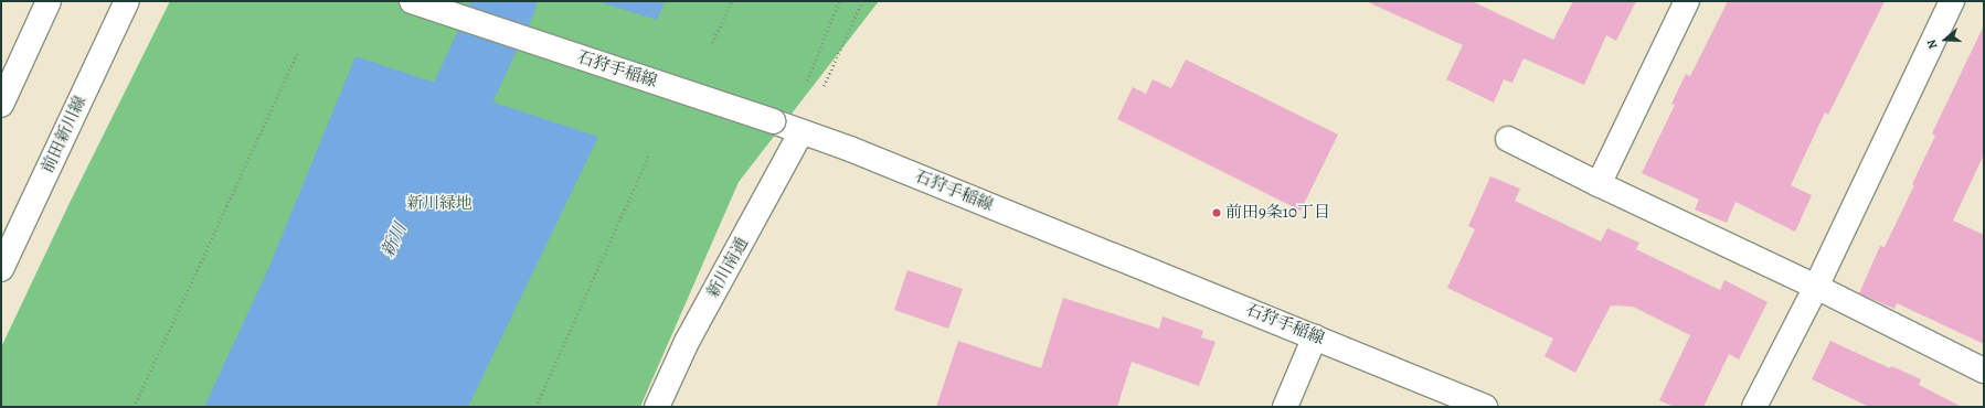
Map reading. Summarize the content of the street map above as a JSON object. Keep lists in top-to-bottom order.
{
  "streets": {
    "street": ["石狩手稲線", "前田新川線", "新川南通"]
  },
  "crossings": [
    ["石狩手稲線", "新川南通"]
  ],
  "water": ["新川"],
  "parks": ["新川緑地"],
  "places": ["前田9条10丁目"],
  "north": "left"
}
